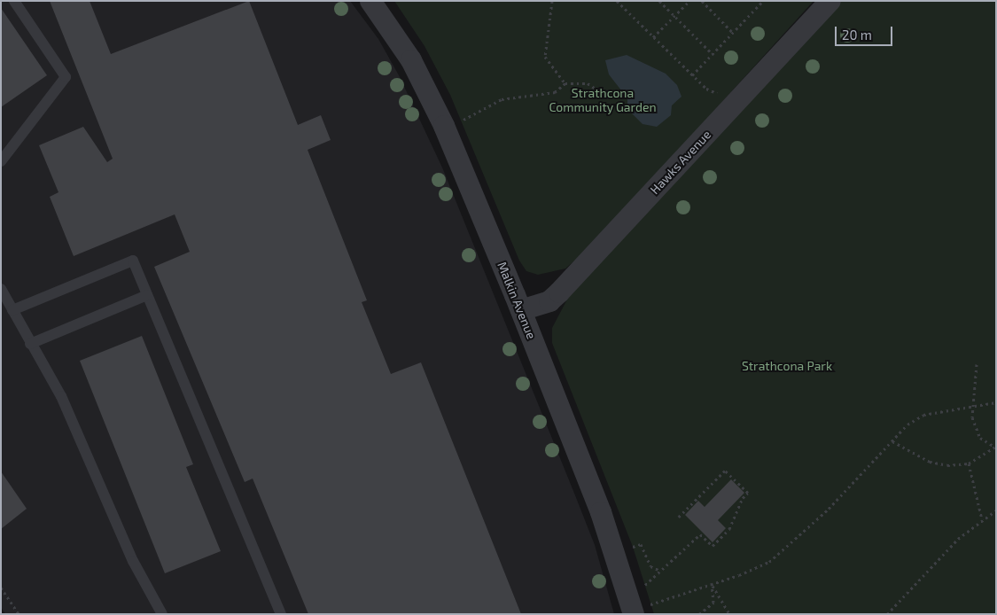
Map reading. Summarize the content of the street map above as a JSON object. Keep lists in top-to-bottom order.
{
  "streets": {
    "street": ["Hawks Avenue", "Malkin Avenue"]
  },
  "crossings": [
    ["Hawks Avenue", "Malkin Avenue"]
  ],
  "parks": ["Strathcona Community Garden", "Strathcona Park"],
  "scale_bar": "20 m"
}
